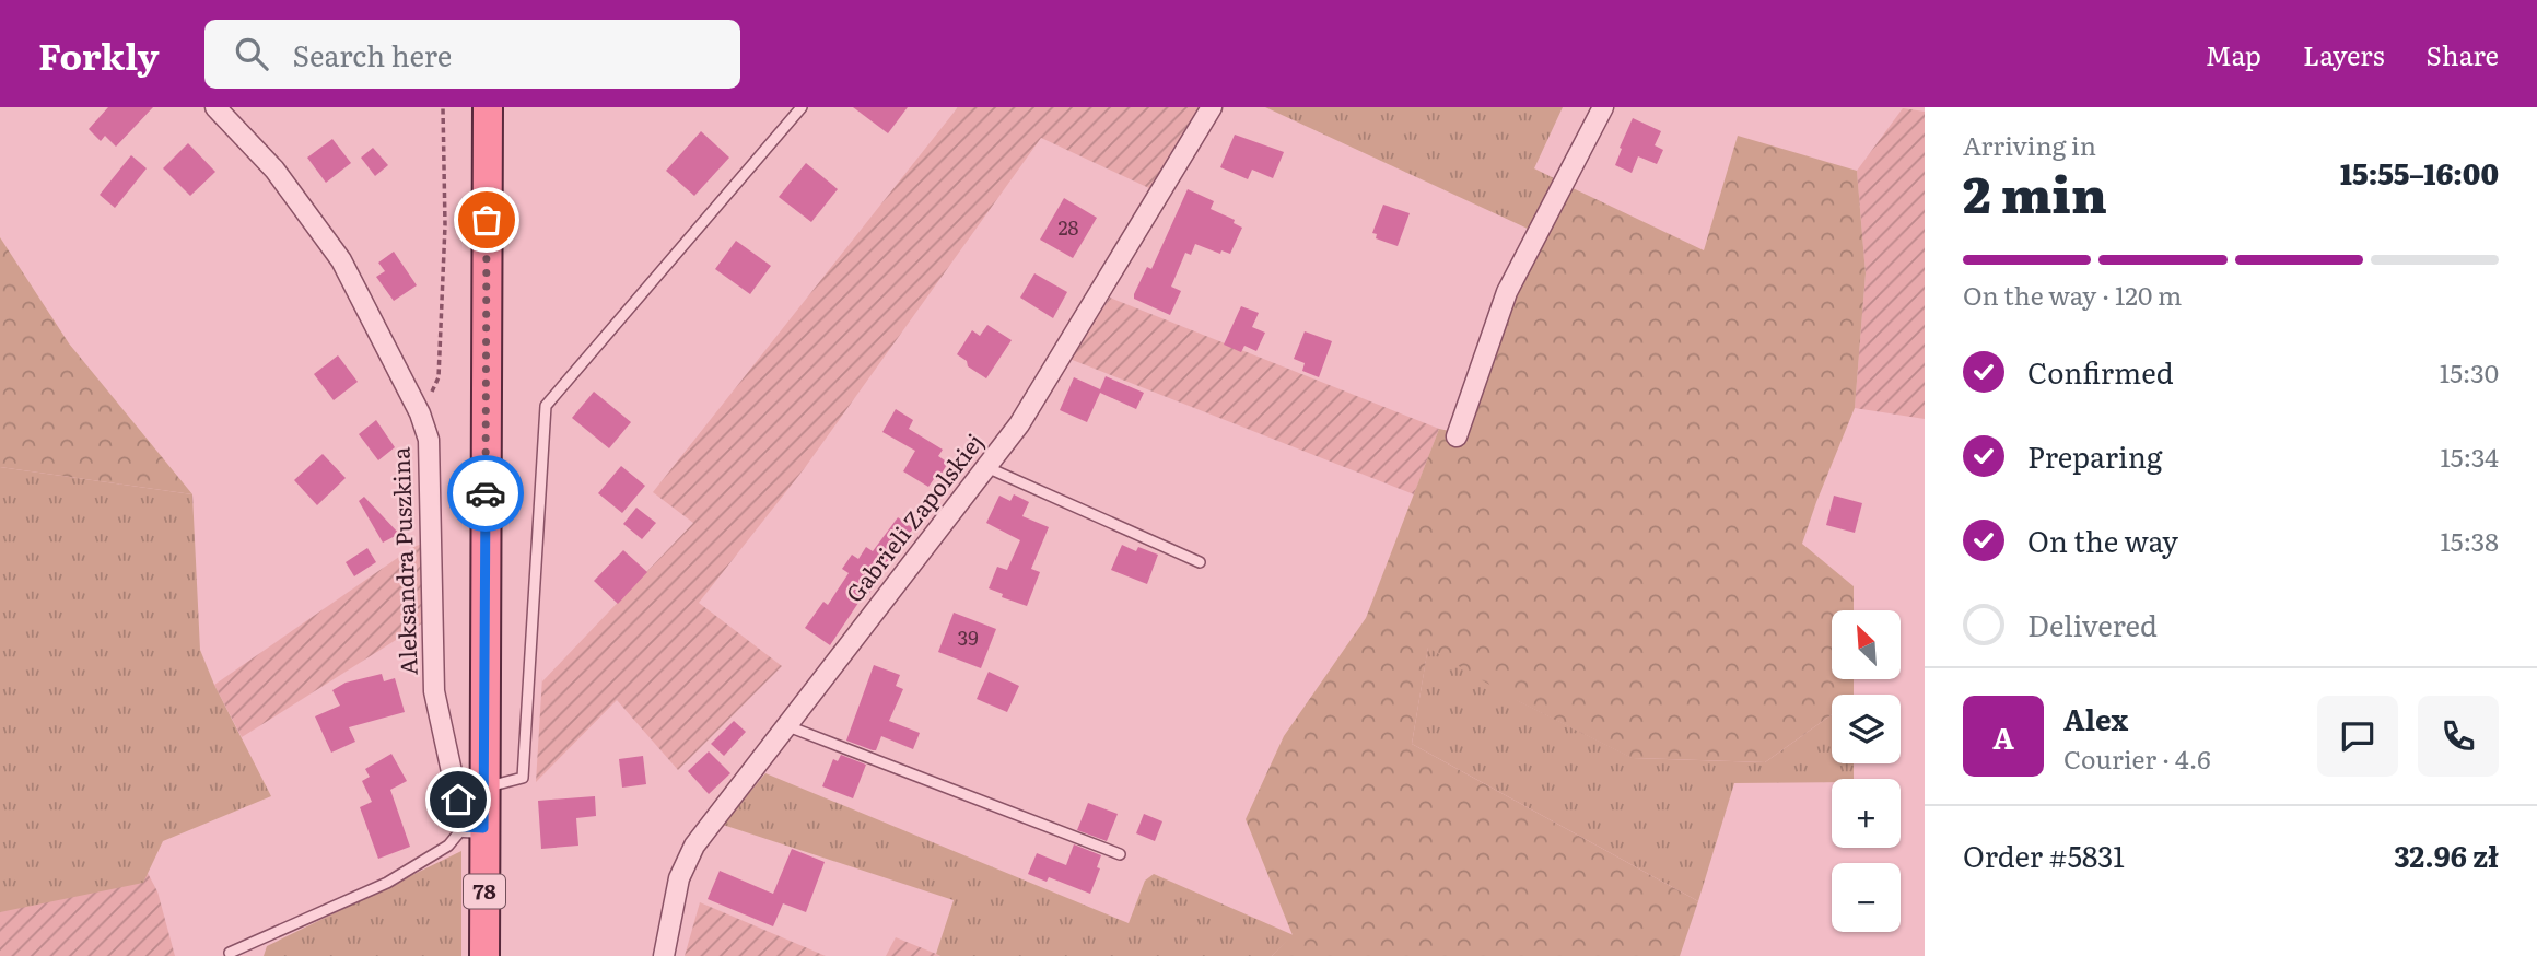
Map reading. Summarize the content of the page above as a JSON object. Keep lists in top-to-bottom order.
{
  "streets": {
    "main road": ["78"],
    "street": ["Gabrieli Zapolskiej", "Aleksandra Puszkina"]
  },
  "crossings": [
    ["Aleksandra Puszkina", "78"]
  ],
  "house_numbers": ["28", "39"],
  "north": "top left",
  "page": {
    "header": "Forkly",
    "search": "Search here",
    "nav": ["Map", "Layers", "Share"],
    "heading": ["2 min", "Arriving in", "15:55–16:00"],
    "panel": [
      "Alex",
      "Courier · 4.6",
      "Order #5831",
      "32.96 zł"
    ],
    "bar": "On the way · 120 m",
    "list": [
      ["Confirmed", "15:30"],
      ["Preparing", "15:34"],
      ["On the way", "15:38"],
      "Delivered"
    ],
    "map_buttons": ["+", "−"],
    "round": "A"
  }
}
